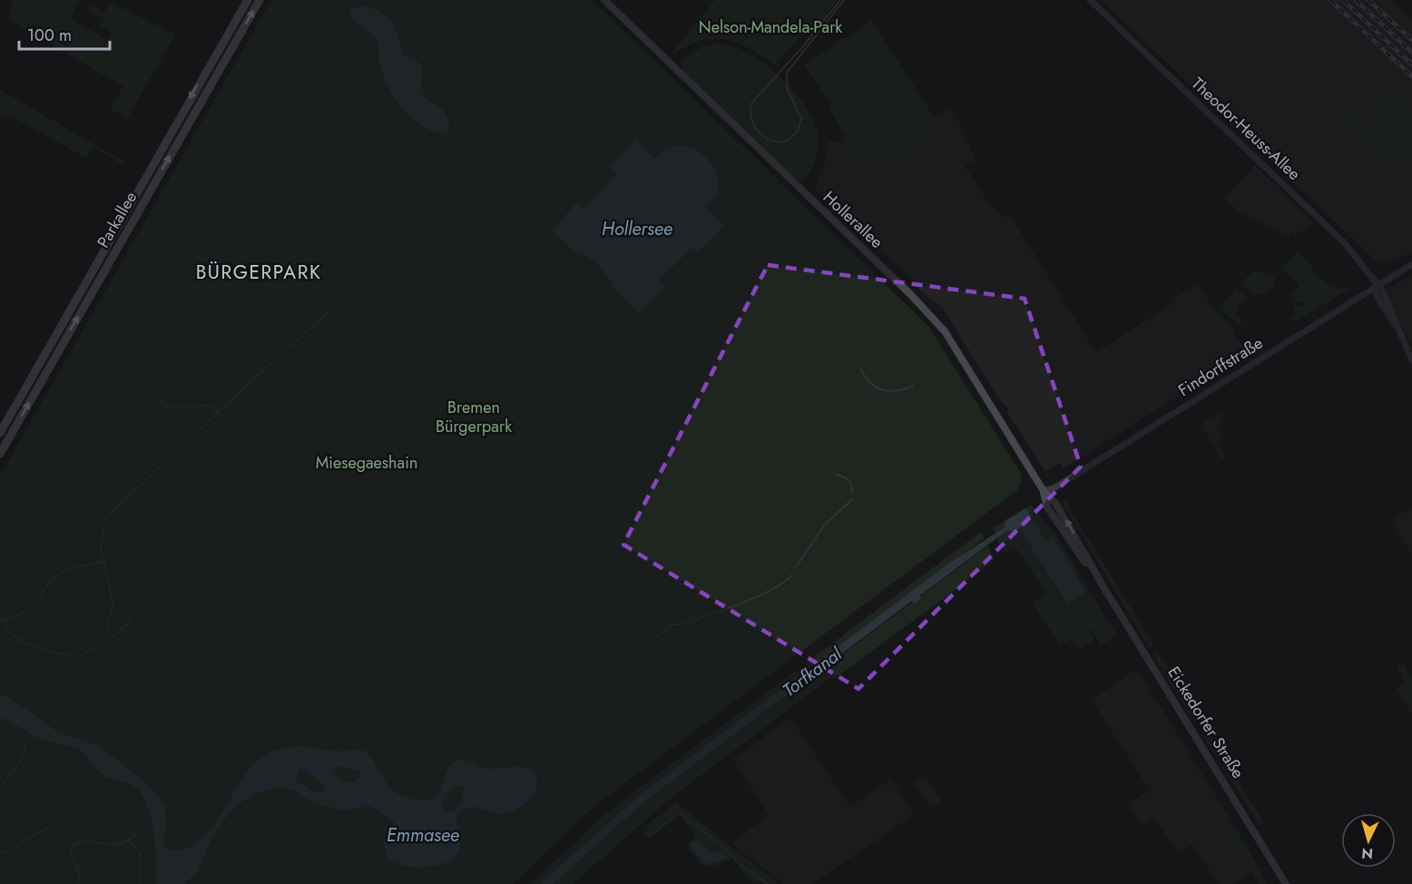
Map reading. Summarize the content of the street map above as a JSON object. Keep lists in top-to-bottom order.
{
  "streets": {
    "main road": ["Parkallee", "Hollerallee", "Eickedorfer Straße"],
    "street": ["Theodor-Heuss-Allee", "Findorffstraße"]
  },
  "crossings": [
    ["Theodor-Heuss-Allee", "Findorffstraße"],
    ["Hollerallee", "Findorffstraße"],
    ["Hollerallee", "Eickedorfer Straße"],
    ["Findorffstraße", "Eickedorfer Straße"]
  ],
  "districts": ["BÜRGERPARK"],
  "water": ["Hollersee", "Torfkanal", "Emmasee"],
  "parks": ["Nelson-Mandela-Park", "Bremen Bürgerpark", "Miesegaeshain"],
  "scale_bar": "100 m",
  "north": "bottom"
}
